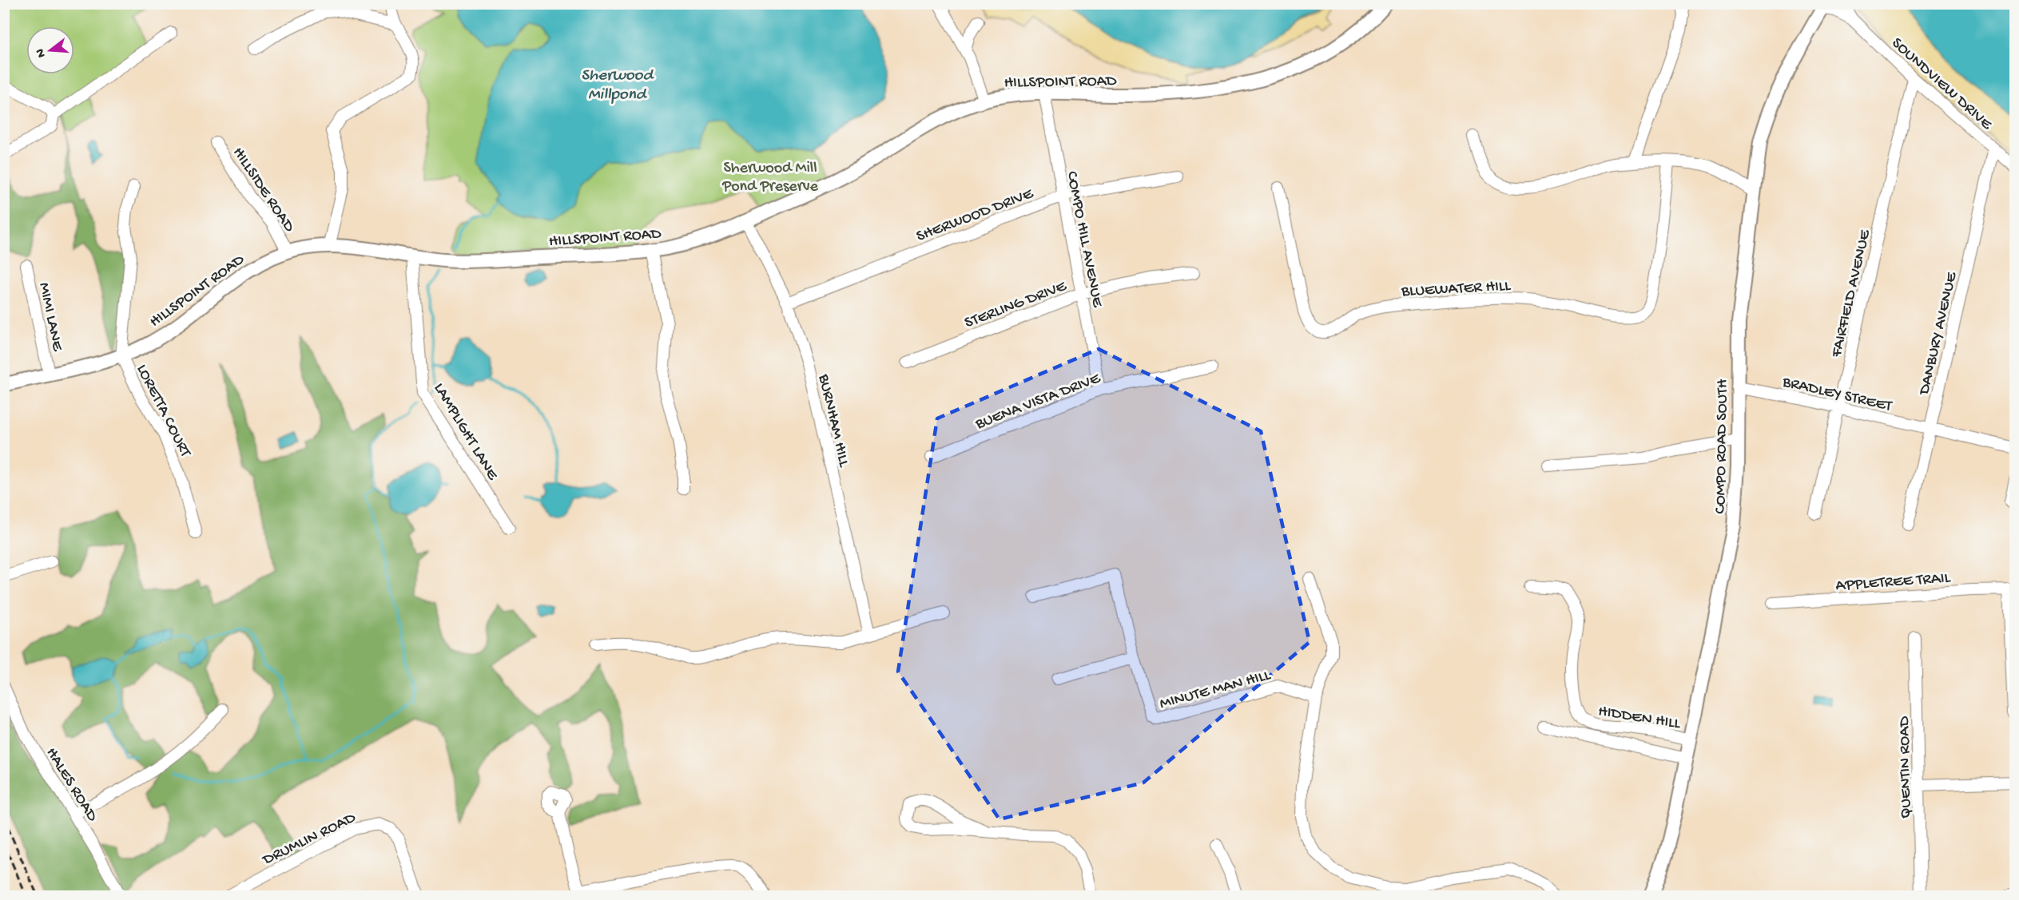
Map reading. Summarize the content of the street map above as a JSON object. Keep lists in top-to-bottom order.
{
  "streets": {
    "street": [
      "HILLSPOINT ROAD",
      "SOUNDVIEW DRIVE",
      "HILLSIDE ROAD",
      "SHERWOOD DRIVE",
      "COMPO HILL AVENUE",
      "BLUEWATER HILL",
      "FAIRFIELD AVENUE",
      "STERLING DRIVE",
      "MIMI LANE",
      "DANBURY AVENUE",
      "BRADLEY STREET",
      "BUENA VISTA DRIVE",
      "LORETTA COURT",
      "BURNHAM HILL",
      "LAMPLIGHT LANE",
      "COMPO ROAD SOUTH",
      "APPLETREE TRAIL",
      "MINUTE MAN HILL",
      "HIDDEN HILL",
      "QUENTIN ROAD",
      "HALES ROAD",
      "DRUMLIN ROAD"
    ]
  },
  "crossings": [
    ["HILLSPOINT ROAD", "HILLSIDE ROAD"],
    ["HILLSPOINT ROAD", "COMPO HILL AVENUE"],
    ["HILLSPOINT ROAD", "MIMI LANE"],
    ["HILLSPOINT ROAD", "LORETTA COURT"],
    ["HILLSPOINT ROAD", "BURNHAM HILL"],
    ["HILLSPOINT ROAD", "LAMPLIGHT LANE"],
    ["SOUNDVIEW DRIVE", "FAIRFIELD AVENUE"],
    ["SOUNDVIEW DRIVE", "DANBURY AVENUE"],
    ["SOUNDVIEW DRIVE", "COMPO ROAD SOUTH"],
    ["SHERWOOD DRIVE", "COMPO HILL AVENUE"],
    ["SHERWOOD DRIVE", "BURNHAM HILL"],
    ["COMPO HILL AVENUE", "STERLING DRIVE"],
    ["COMPO HILL AVENUE", "BUENA VISTA DRIVE"],
    ["FAIRFIELD AVENUE", "BRADLEY STREET"],
    ["DANBURY AVENUE", "BRADLEY STREET"],
    ["BRADLEY STREET", "COMPO ROAD SOUTH"],
    ["COMPO ROAD SOUTH", "HIDDEN HILL"]
  ],
  "water": ["Sherwood Millpond"],
  "parks": ["Sherwood Mill Pond Preserve"],
  "north": "left"
}
